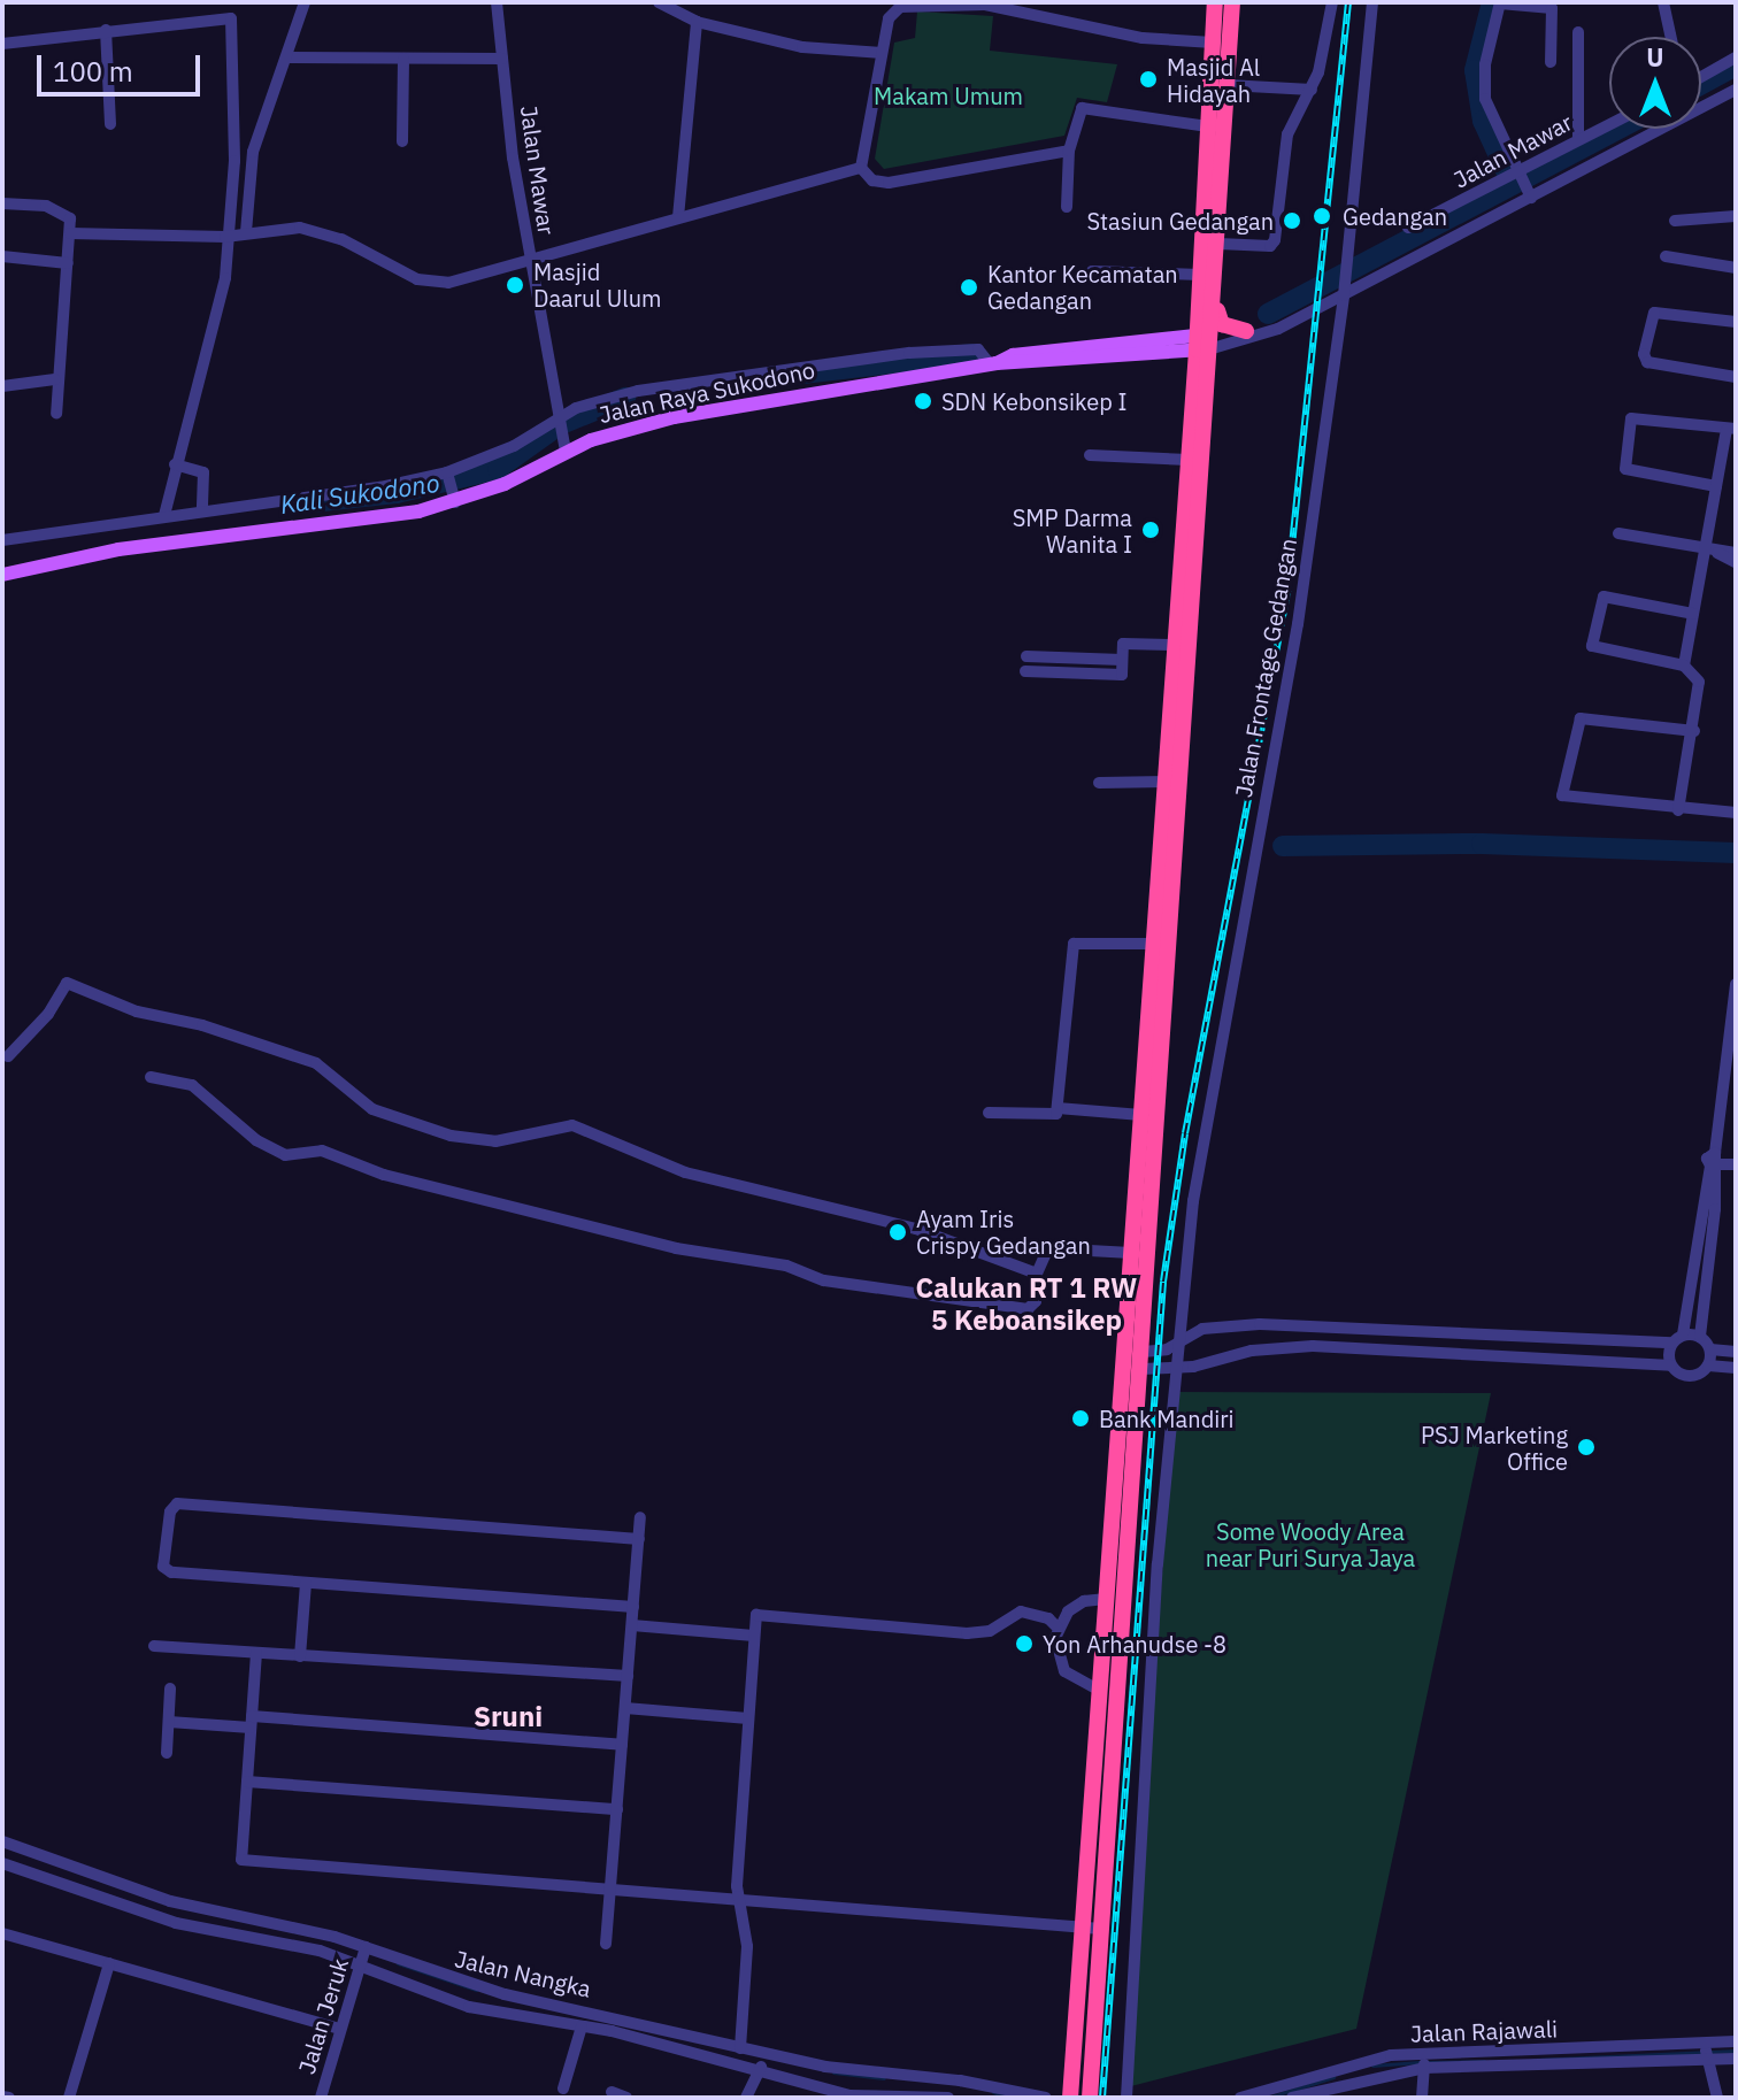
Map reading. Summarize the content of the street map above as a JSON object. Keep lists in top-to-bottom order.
{
  "streets": {
    "main road": ["Jalan Raya Sukodono"],
    "street": [
      "Jalan Mawar",
      "Jalan Frontage Gedangan",
      "Jalan Nangka",
      "Jalan Jeruk",
      "Jalan Rajawali"
    ]
  },
  "crossings": [
    ["Jalan Mawar", "Jalan Raya Sukodono"],
    ["Jalan Nangka", "Jalan Jeruk"]
  ],
  "districts": ["Calukan RT 1 RW 5 Keboansikep", "Sruni"],
  "water": ["Kali Sukodono"],
  "parks": ["Makam Umum", "Some Woody Area near Puri Surya Jaya"],
  "places": [
    "Masjid Al Hidayah",
    "Gedangan",
    "Stasiun Gedangan",
    "Masjid Daarul Ulum",
    "Kantor Kecamatan Gedangan",
    "SDN Kebonsikep I",
    "SMP Darma Wanita I",
    "Ayam Iris Crispy Gedangan",
    "Bank Mandiri",
    "PSJ Marketing Office",
    "Yon Arhanudse -8"
  ],
  "scale_bar": "100 m",
  "north": "top"
}
